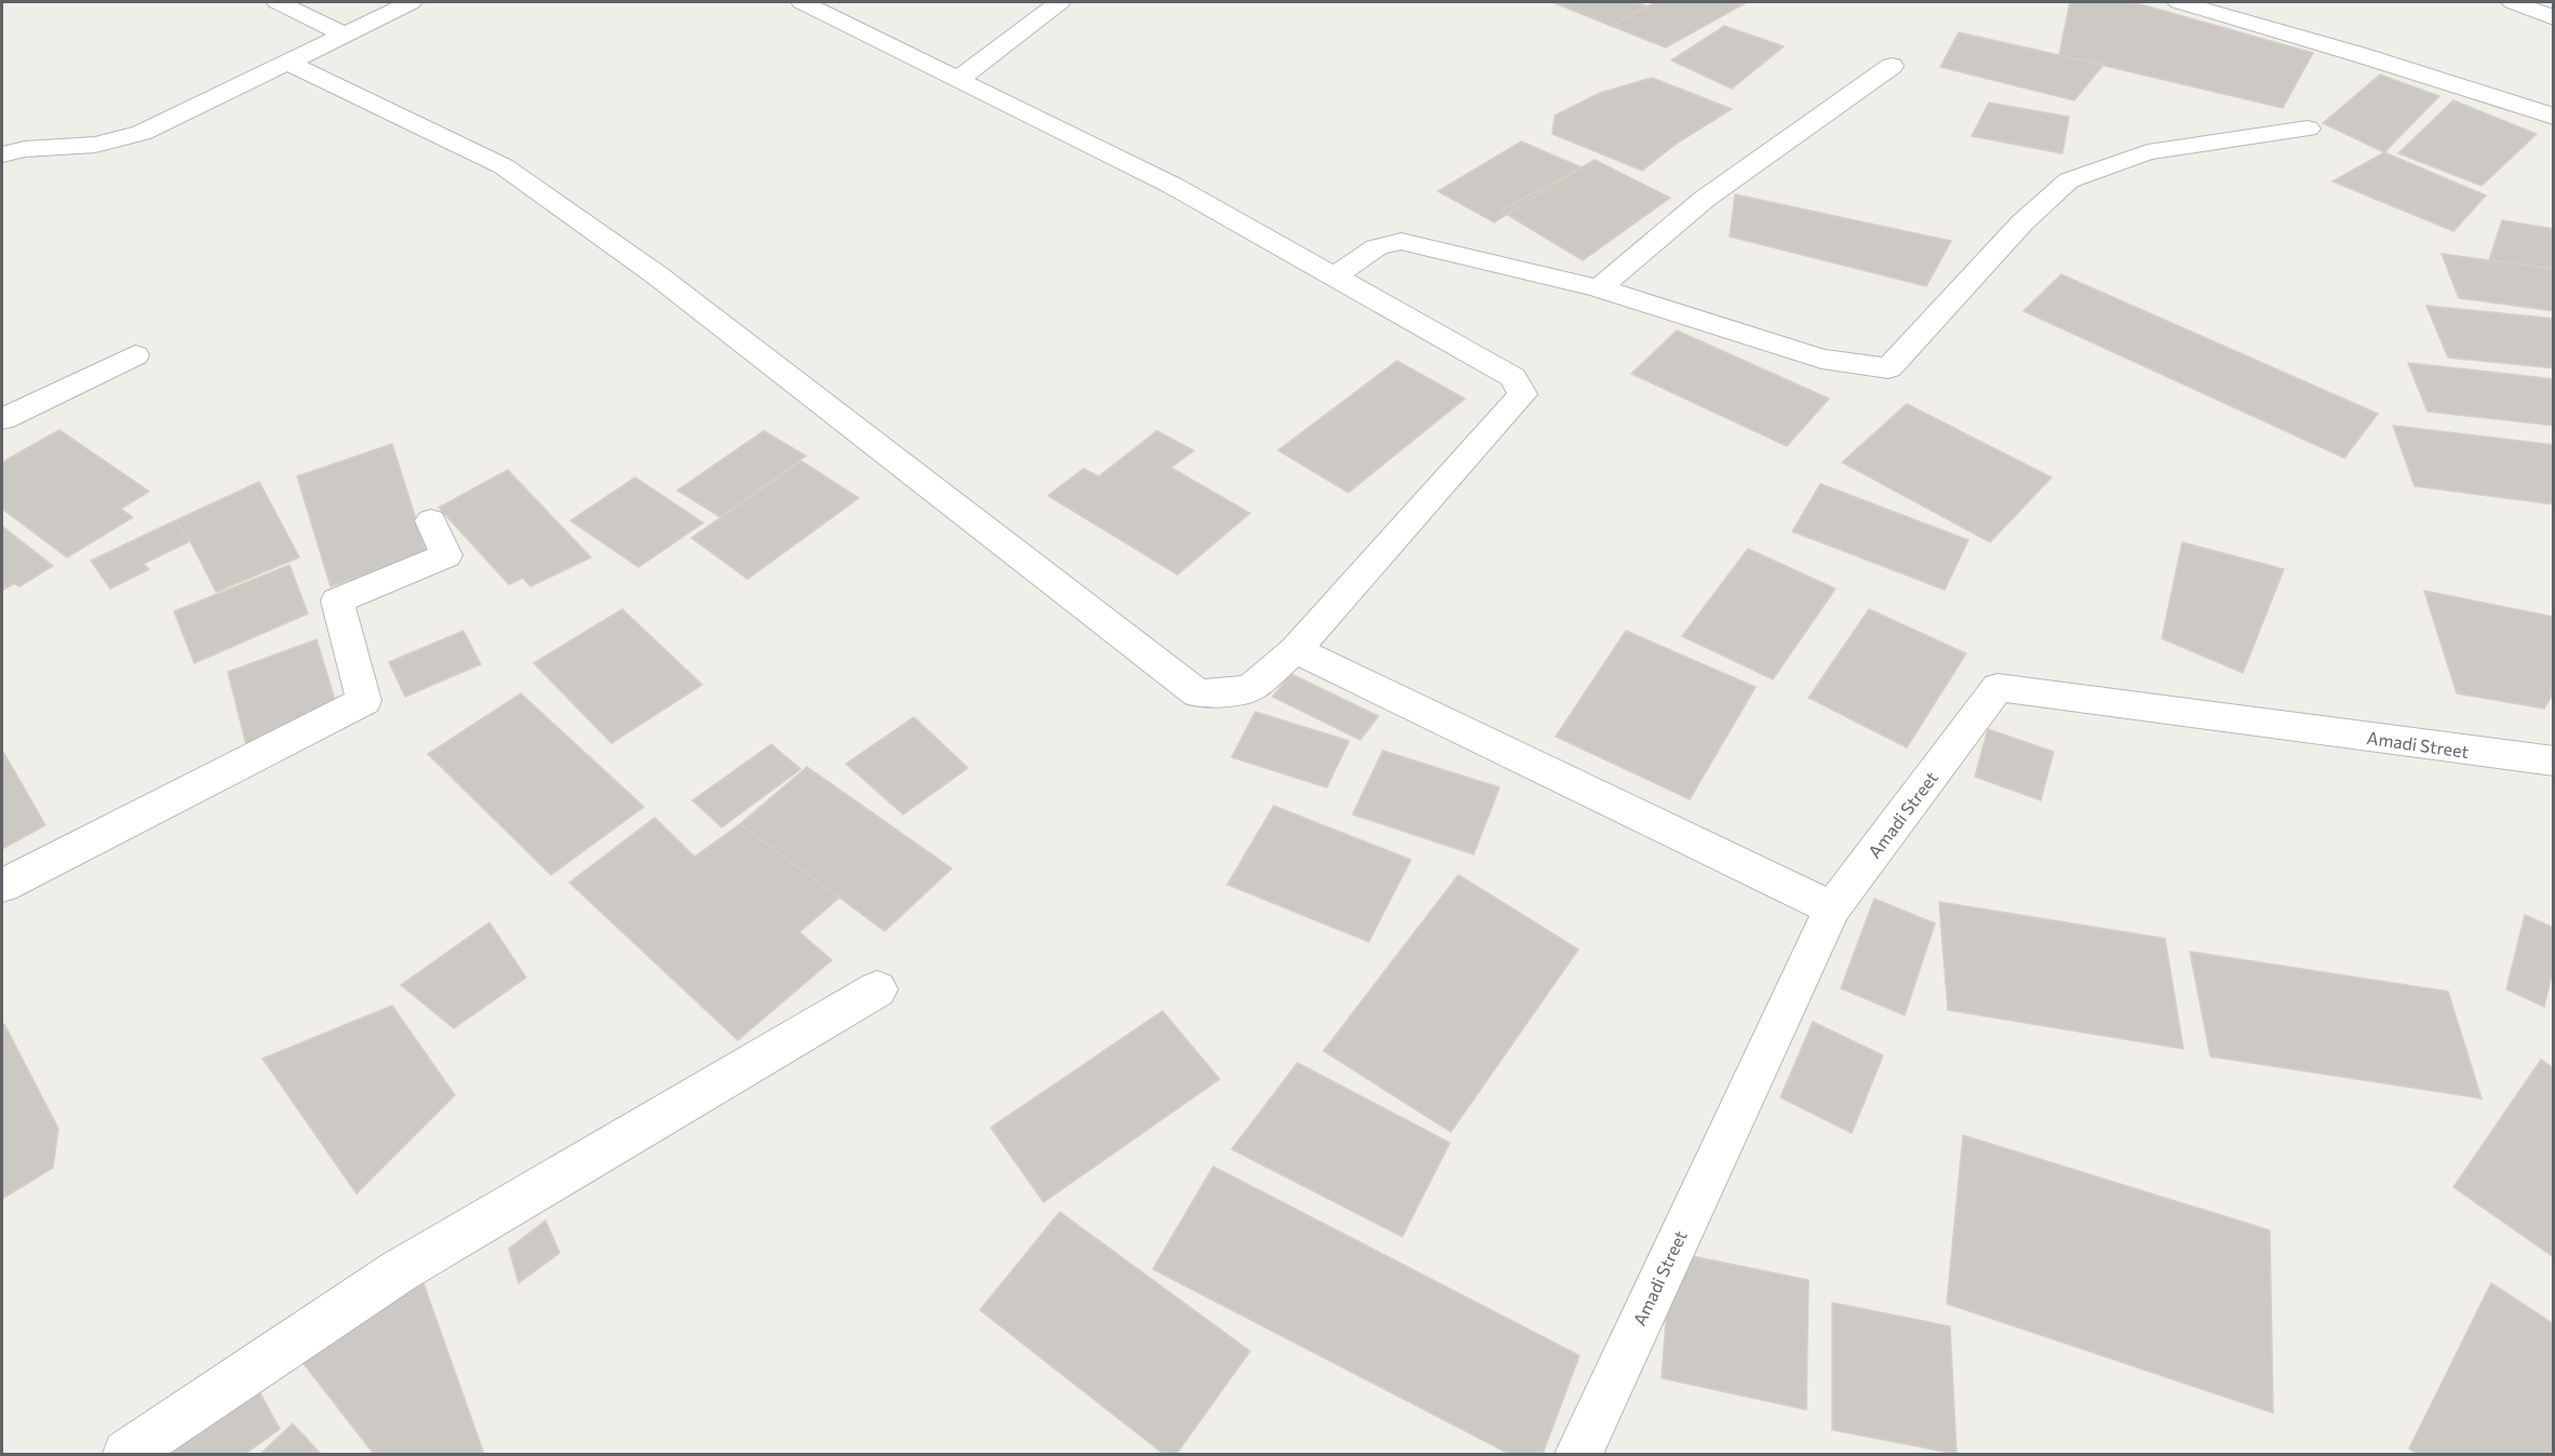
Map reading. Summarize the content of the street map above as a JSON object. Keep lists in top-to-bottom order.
{
  "streets": {
    "street": ["Amadi Street"]
  }
}
